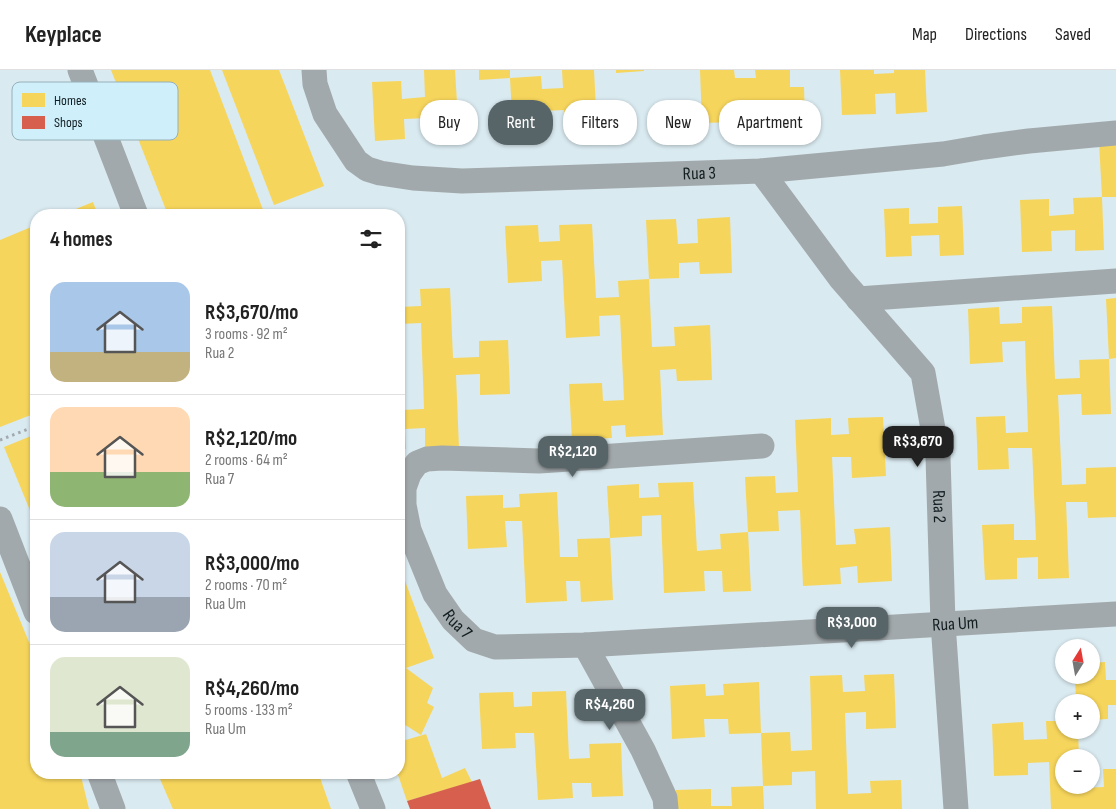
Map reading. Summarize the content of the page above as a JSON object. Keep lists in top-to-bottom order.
{
  "streets": {
    "street": [
      "Rua 3",
      "Rua 2",
      "Rua 7",
      "Rua Um"
    ]
  },
  "crossings": [
    ["Rua 3", "Rua 2"],
    ["Rua 2", "Rua Um"],
    ["Rua 7", "Rua Um"]
  ],
  "legend": ["Homes", "Shops"],
  "north": "top",
  "page": {
    "header": "Keyplace",
    "nav": ["Map", "Directions", "Saved"],
    "chip": [
      "Buy",
      "Rent",
      "Filters",
      "New",
      "Apartment"
    ],
    "heading": "4 homes",
    "list": [
      {
        "name": "R$3,670/mo",
        "note": "3 rooms · 92 m² · Rua 2"
      },
      {
        "name": "R$2,120/mo",
        "note": "2 rooms · 64 m² · Rua 7"
      },
      {
        "name": "R$3,000/mo",
        "note": "2 rooms · 70 m² · Rua Um"
      },
      {
        "name": "R$4,260/mo",
        "note": "5 rooms · 133 m² · Rua Um"
      }
    ],
    "price": [
      "R$3,670",
      "R$2,120",
      "R$3,000",
      "R$4,260"
    ],
    "map_buttons": ["+", "−"]
  }
}
